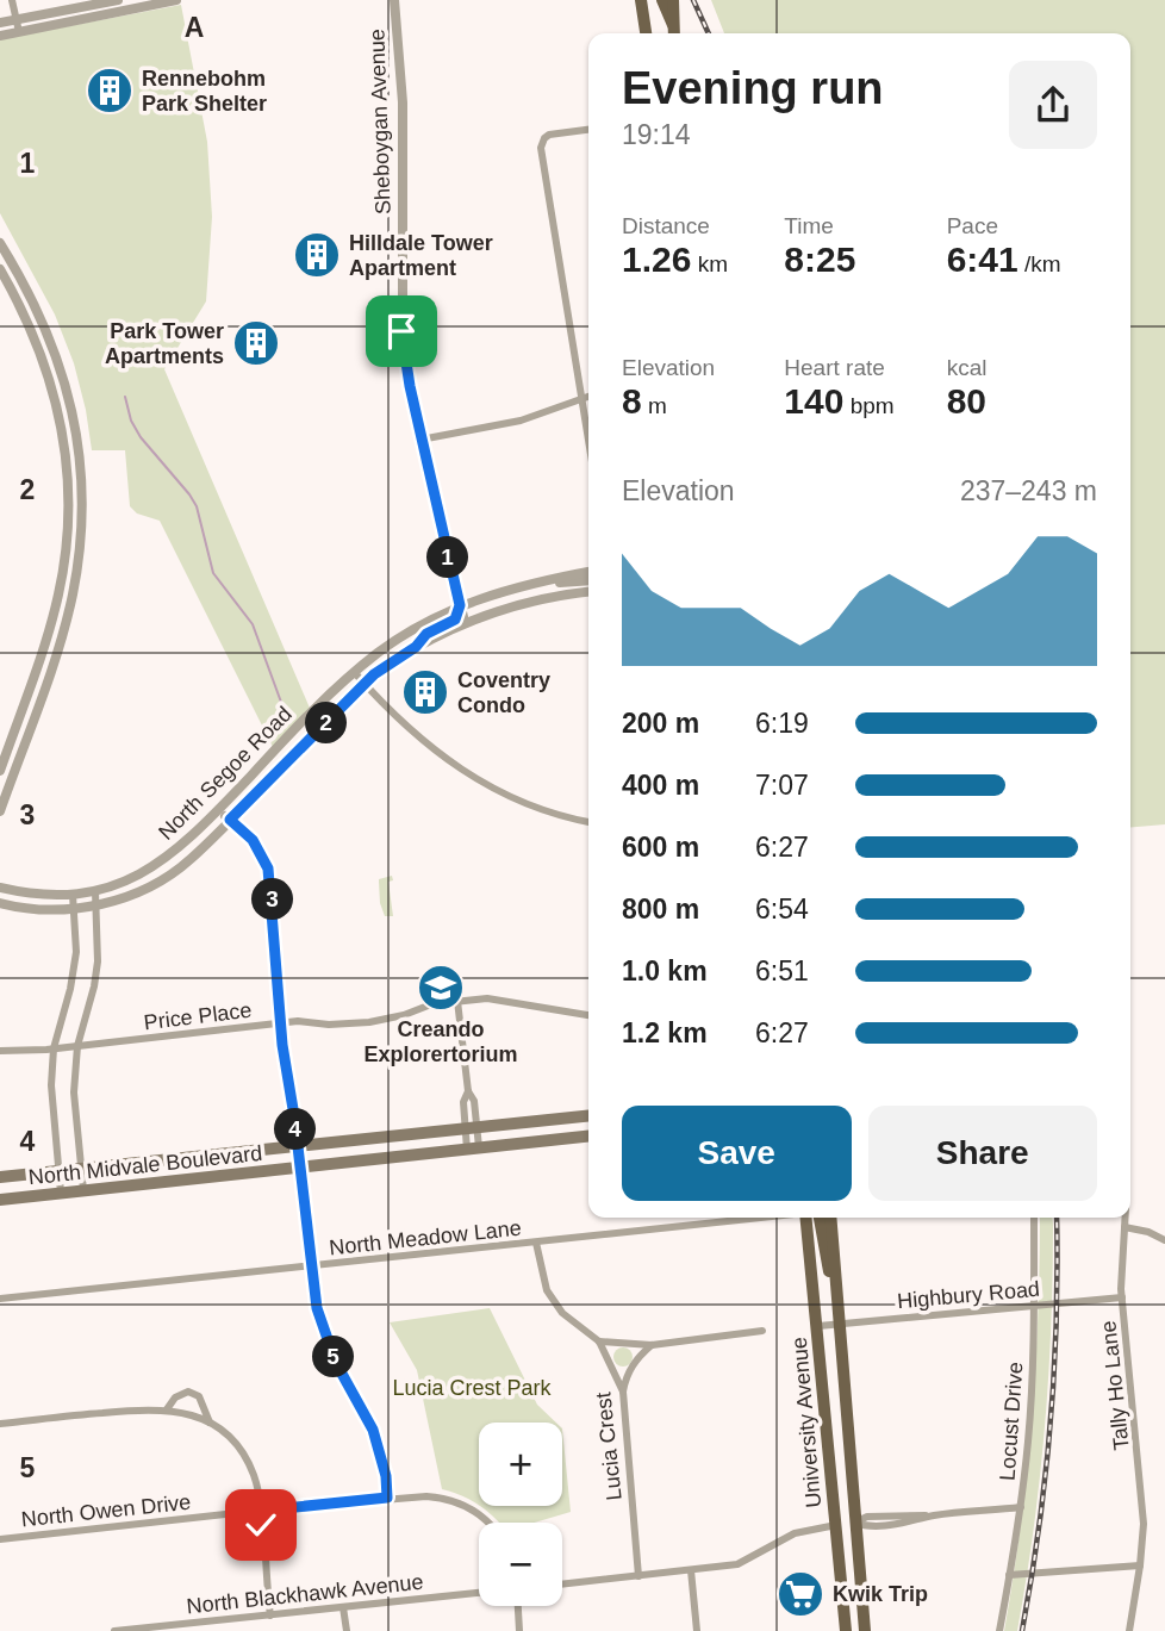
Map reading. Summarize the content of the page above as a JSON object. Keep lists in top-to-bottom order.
{
  "streets": {
    "main road": ["North Midvale Boulevard", "University Avenue"],
    "street": [
      "Sheboygan Avenue",
      "North Segoe Road",
      "Price Place",
      "North Meadow Lane",
      "Highbury Road",
      "Tally Ho Lane",
      "Locust Drive",
      "Lucia Crest",
      "North Owen Drive",
      "North Blackhawk Avenue"
    ]
  },
  "crossings": [
    ["Sheboygan Avenue", "North Segoe Road"],
    ["North Meadow Lane", "Lucia Crest"],
    ["Highbury Road", "Tally Ho Lane"],
    ["Highbury Road", "Locust Drive"],
    ["Highbury Road", "University Avenue"]
  ],
  "parks": ["Lucia Crest Park"],
  "places": {
    "building": [
      "Rennebohm Park Shelter",
      "Hilldale Tower Apartment",
      "Park Tower Apartments",
      "Coventry Condo"
    ],
    "school or university": ["Creando Explorertorium"],
    "supermarket": ["Kwik Trip"]
  },
  "page": {
    "heading": ["Evening run", "19:14"],
    "stats": [
      ["Distance", "1.26 km"],
      ["Time", "8:25"],
      ["Pace", "6:41 /km"],
      ["Elevation", "8 m"],
      ["Heart rate", "140 bpm"],
      ["kcal", "80"]
    ],
    "chart": ["Elevation", "237–243 m"],
    "pins": [
      "1",
      "2",
      "3",
      "4",
      "5"
    ],
    "list": [
      {
        "name": "200 m",
        "note": "6:19"
      },
      {
        "name": "400 m",
        "note": "7:07"
      },
      {
        "name": "600 m",
        "note": "6:27"
      },
      {
        "name": "800 m",
        "note": "6:54"
      },
      {
        "name": "1.0 km",
        "note": "6:51"
      },
      {
        "name": "1.2 km",
        "note": "6:27"
      }
    ],
    "buttons": ["Save", "Share"],
    "map_buttons": ["+", "−"]
  },
  "grid": {
    "columns": ["A"],
    "rows": [
      "1",
      "2",
      "3",
      "4",
      "5"
    ]
  }
}
